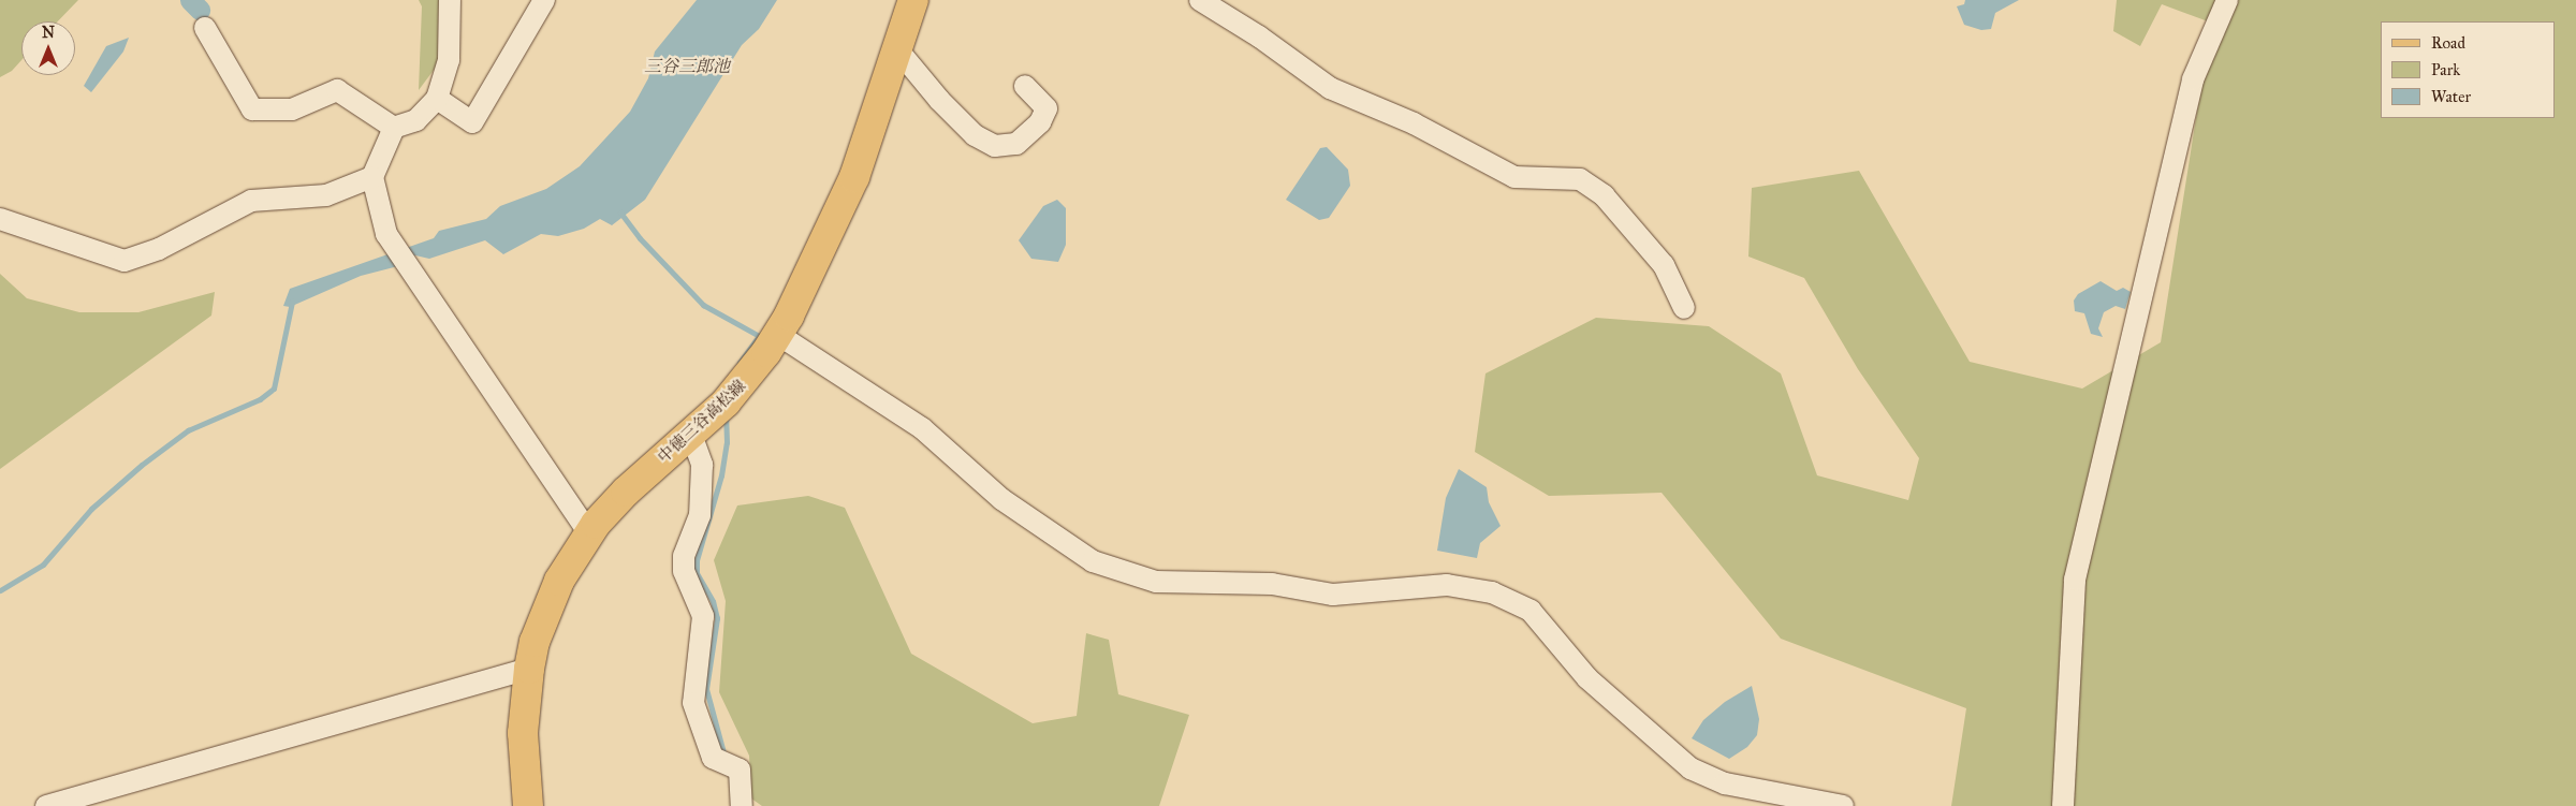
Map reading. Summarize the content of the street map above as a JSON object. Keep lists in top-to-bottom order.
{
  "streets": {
    "main road": ["中徳三谷高松線"]
  },
  "water": ["三谷三郎池"],
  "legend": ["Road", "Park", "Water"],
  "north": "top"
}
